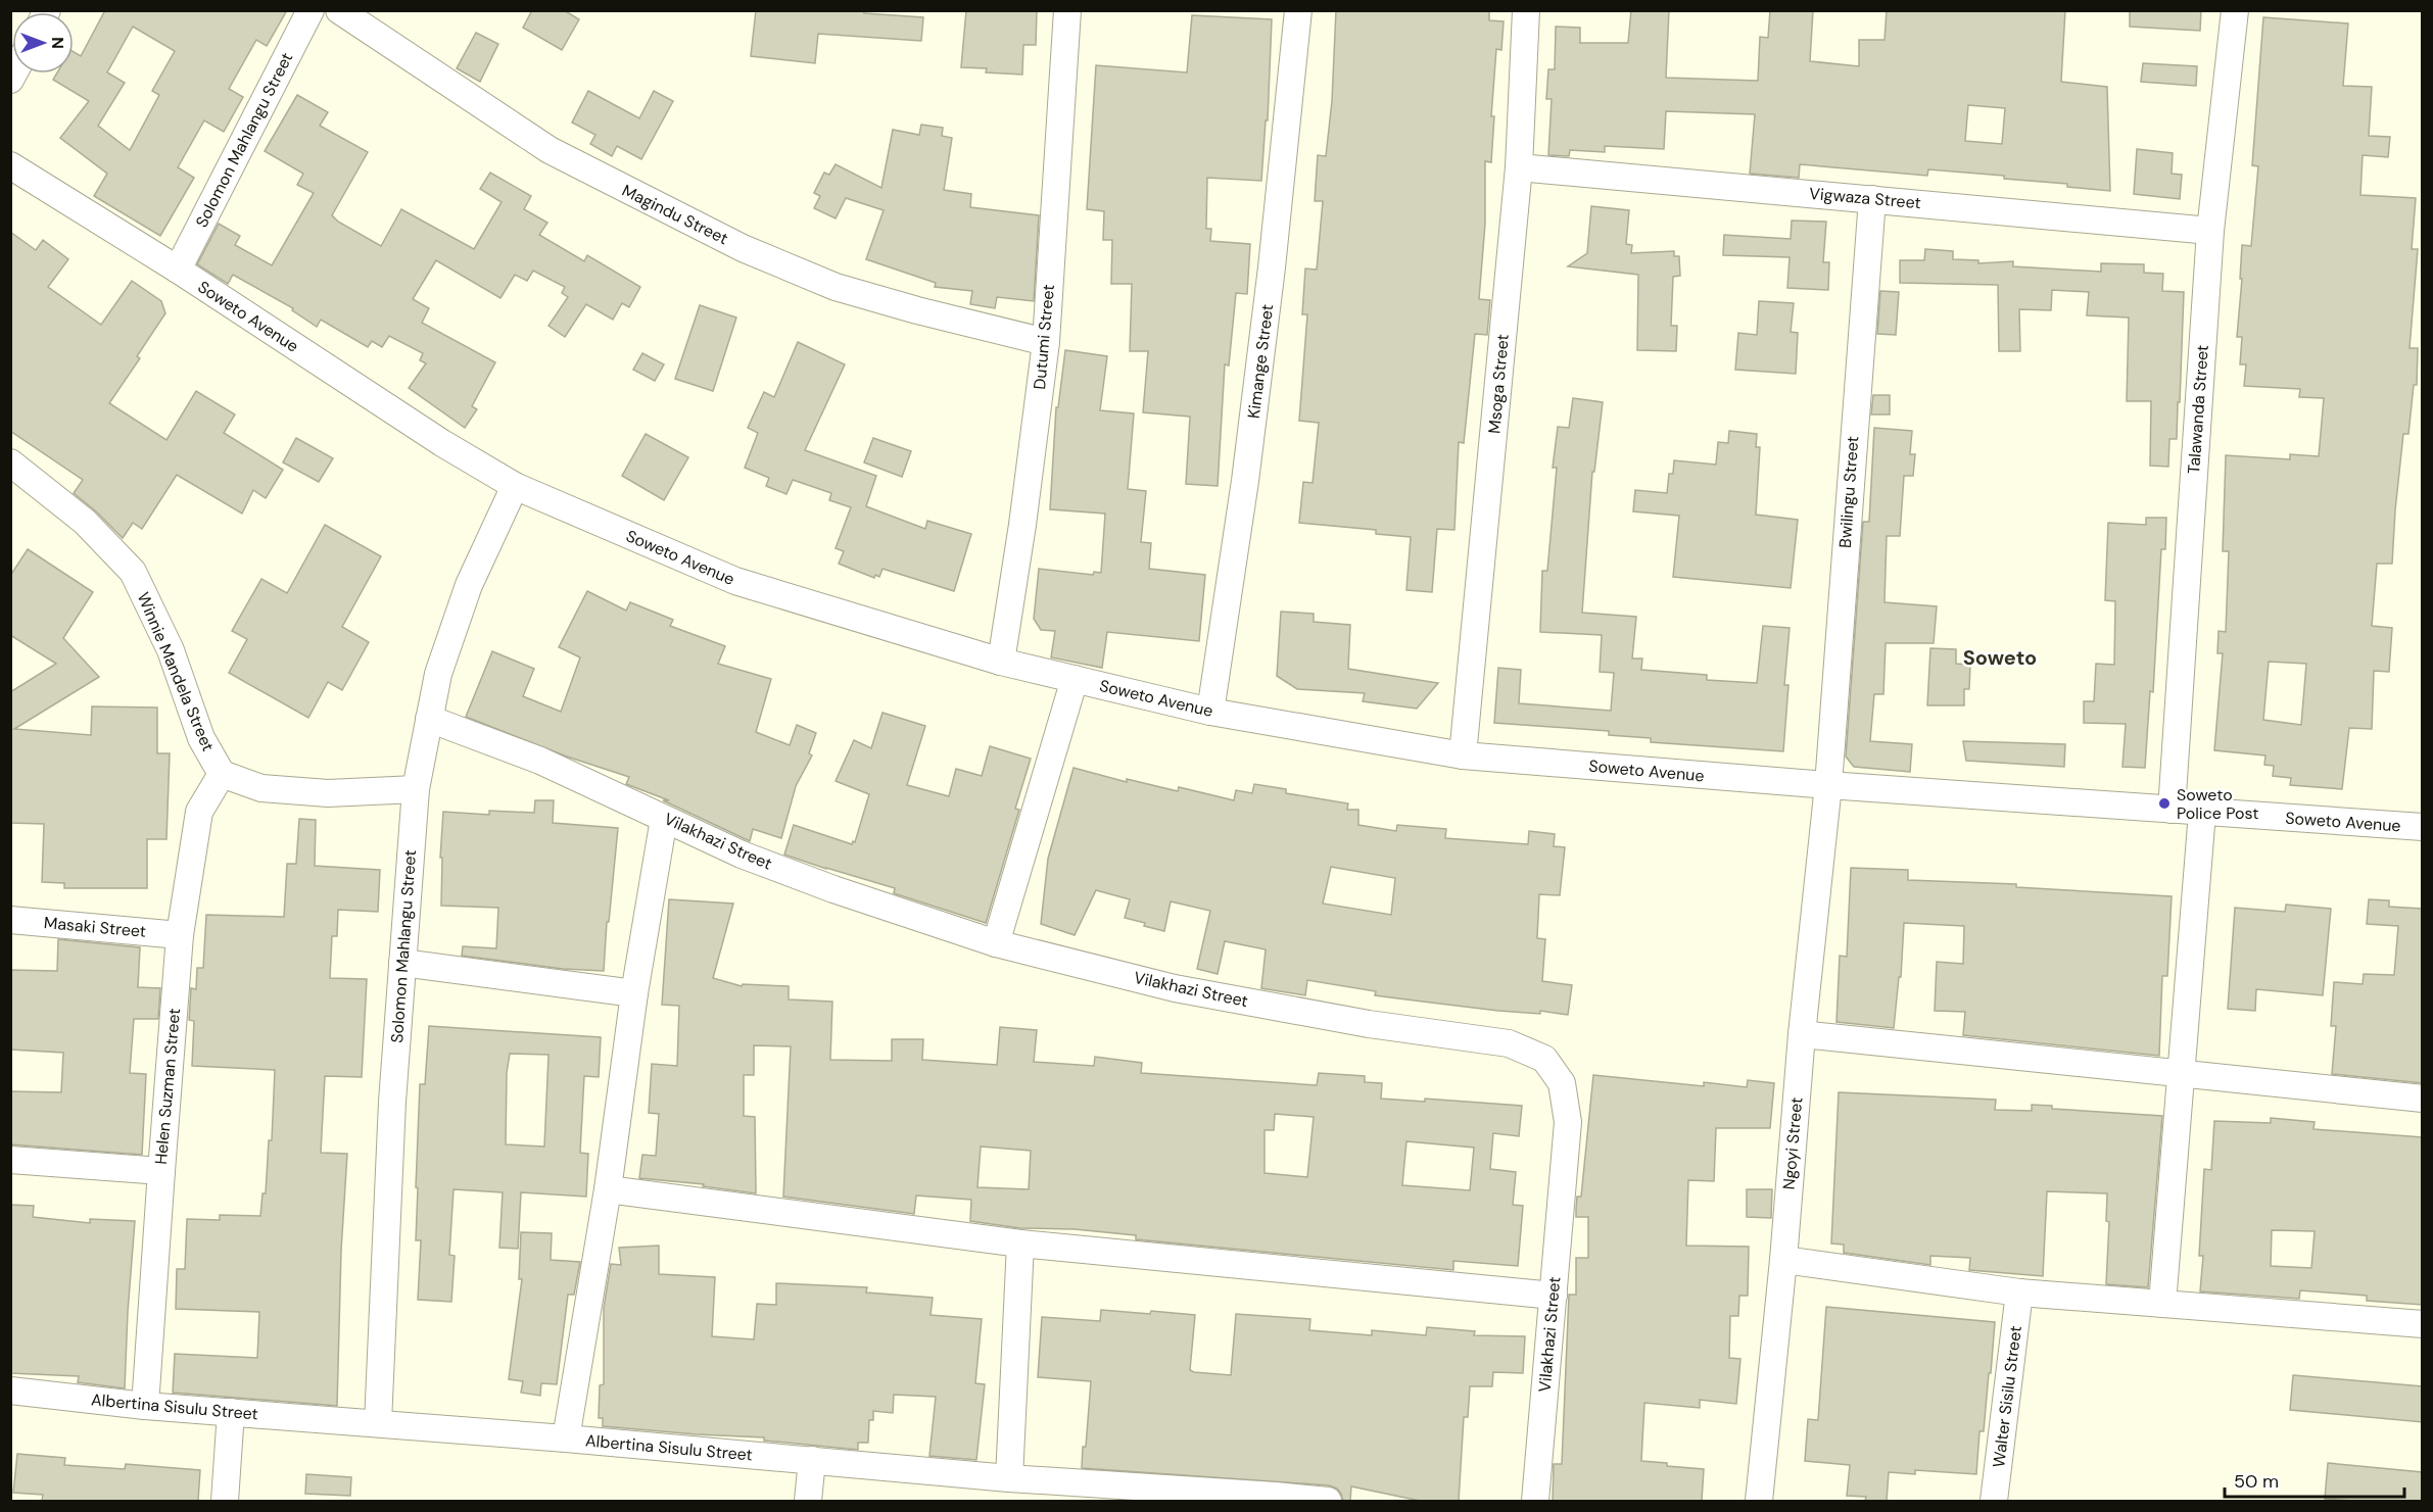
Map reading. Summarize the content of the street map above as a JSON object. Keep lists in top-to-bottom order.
{
  "streets": {
    "street": [
      "Solomon Mahlangu Street",
      "Vigwaza Street",
      "Magindu Street",
      "Soweto Avenue",
      "Dutumi Street",
      "Kimange Street",
      "Msoga Street",
      "Talawanda Street",
      "Bwilingu Street",
      "Winnie Mandela Street",
      "Vilakhazi Street",
      "Masaki Street",
      "Helen Suzman Street",
      "Ngoyi Street",
      "Walter Sisilu Street",
      "Albertina Sisulu Street"
    ]
  },
  "crossings": [
    ["Solomon Mahlangu Street", "Soweto Avenue"],
    ["Solomon Mahlangu Street", "Vilakhazi Street"],
    ["Solomon Mahlangu Street", "Albertina Sisulu Street"],
    ["Vigwaza Street", "Msoga Street"],
    ["Vigwaza Street", "Talawanda Street"],
    ["Vigwaza Street", "Bwilingu Street"],
    ["Magindu Street", "Dutumi Street"],
    ["Soweto Avenue", "Dutumi Street"],
    ["Soweto Avenue", "Kimange Street"],
    ["Soweto Avenue", "Msoga Street"],
    ["Soweto Avenue", "Talawanda Street"],
    ["Soweto Avenue", "Bwilingu Street"],
    ["Soweto Avenue", "Ngoyi Street"],
    ["Bwilingu Street", "Ngoyi Street"],
    ["Winnie Mandela Street", "Helen Suzman Street"],
    ["Masaki Street", "Helen Suzman Street"],
    ["Helen Suzman Street", "Albertina Sisulu Street"]
  ],
  "districts": ["Soweto"],
  "places": ["Soweto Police Post"],
  "scale_bar": "50 m",
  "north": "right"
}
